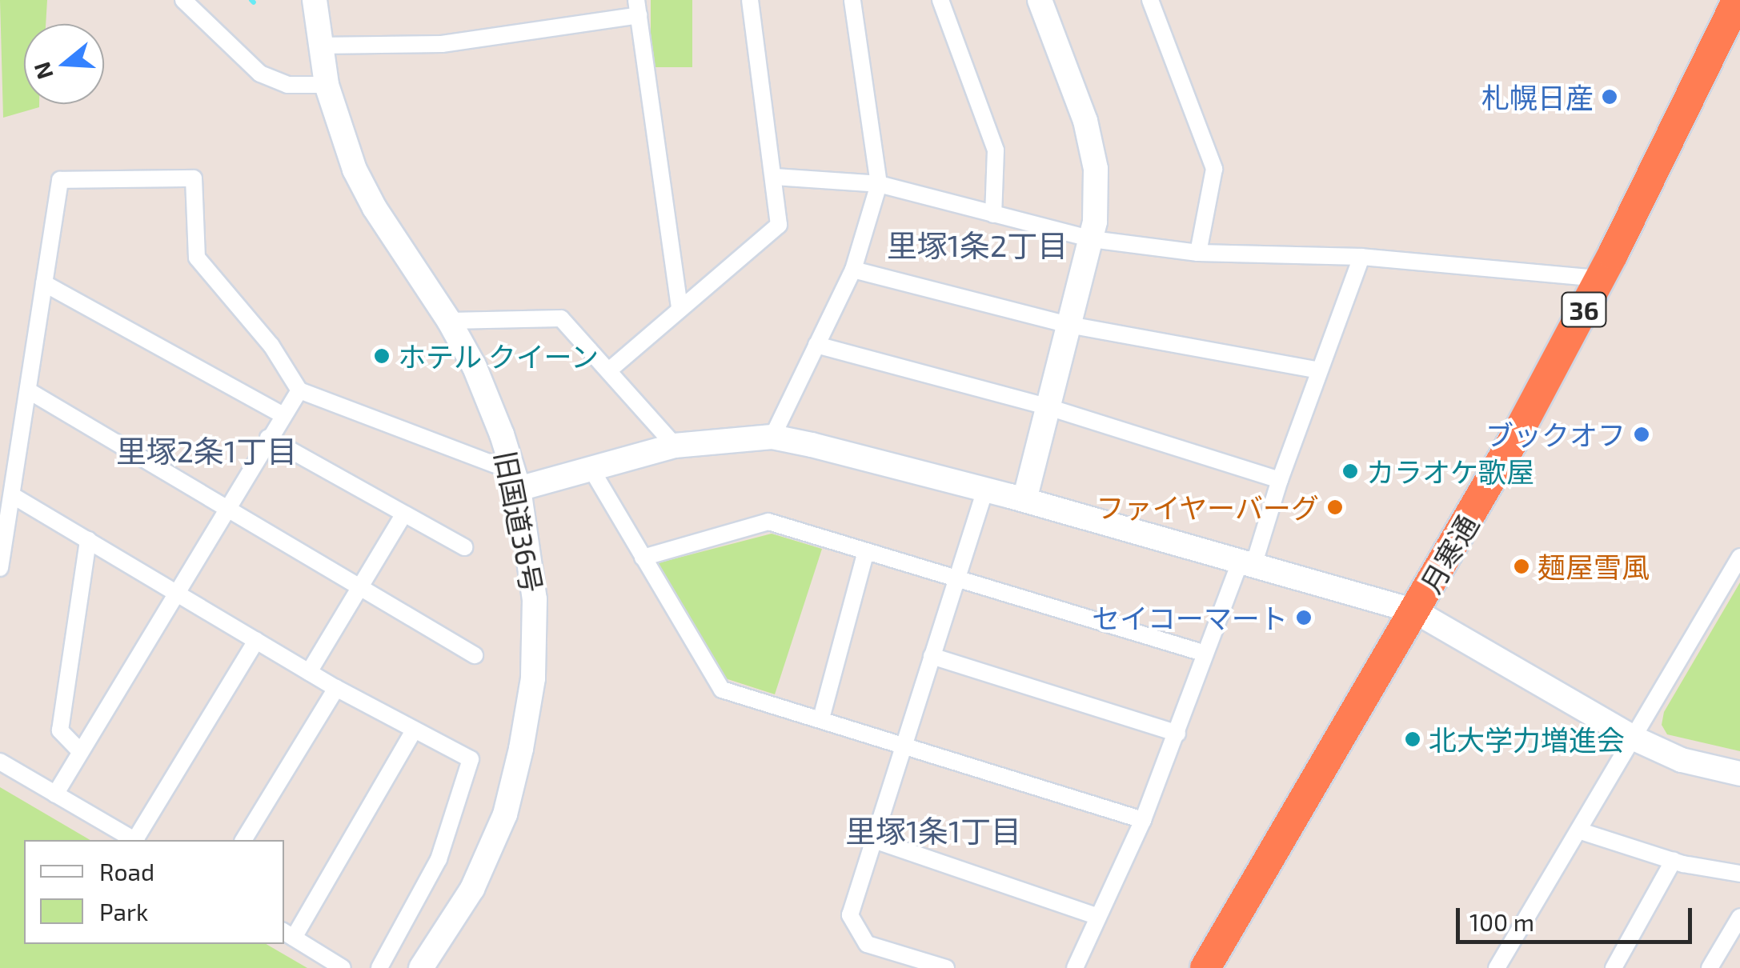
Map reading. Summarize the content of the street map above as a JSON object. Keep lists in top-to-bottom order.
{
  "streets": {
    "highway": ["36", "月寒通"],
    "street": ["旧国道36号"]
  },
  "districts": ["里塚1条2丁目", "里塚2条1丁目", "里塚1条1丁目"],
  "places": [
    "札幌日産",
    "ホテル クイーン",
    "ブックオフ",
    "カラオケ歌屋",
    "ファイヤーバーグ",
    "麺屋雪風",
    "セイコーマート",
    "北大学力増進会"
  ],
  "legend": ["Road", "Park"],
  "scale_bar": "100 m",
  "north": "left"
}
